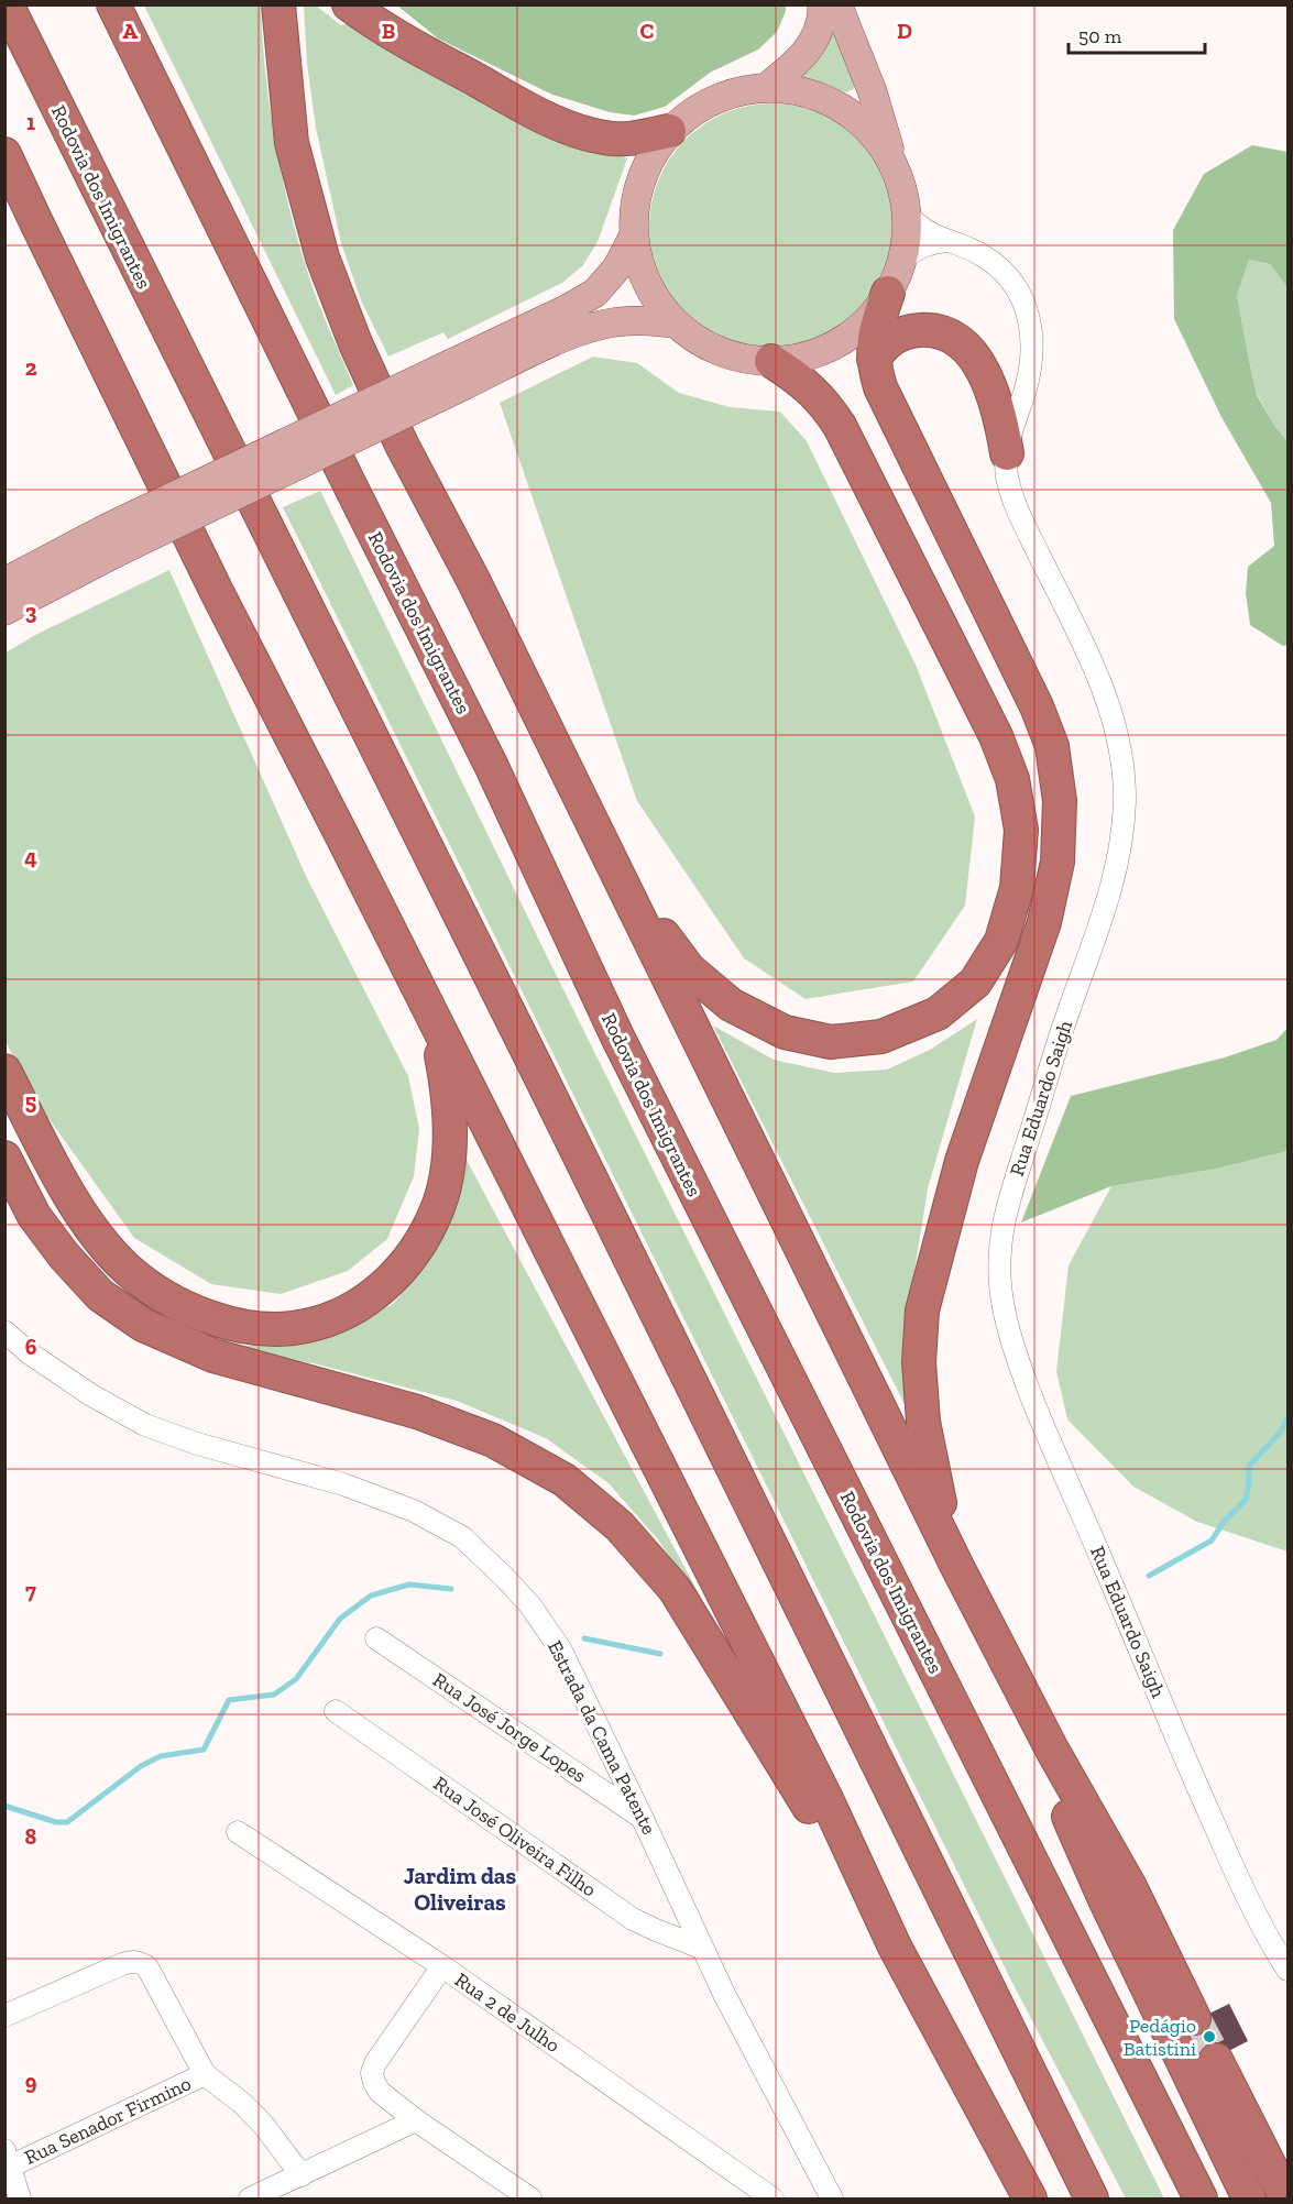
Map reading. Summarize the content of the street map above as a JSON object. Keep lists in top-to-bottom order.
{
  "streets": {
    "highway": ["Rodovia dos Imigrantes"],
    "street": [
      "Rua Eduardo Saigh",
      "Rua José Jorge Lopes",
      "Estrada da Cama Patente",
      "Rua José Oliveira Filho",
      "Rua 2 de Julho",
      "Rua Senador Firmino"
    ]
  },
  "crossings": [
    ["Rua José Jorge Lopes", "Estrada da Cama Patente"],
    ["Estrada da Cama Patente", "Rua José Oliveira Filho"]
  ],
  "districts": ["Jardim das Oliveiras"],
  "places": ["Pedágio Batistini"],
  "scale_bar": "50 m",
  "grid": {
    "columns": [
      "A",
      "B",
      "C",
      "D"
    ],
    "rows": [
      "1",
      "2",
      "3",
      "4",
      "5",
      "6",
      "7",
      "8",
      "9"
    ]
  }
}
